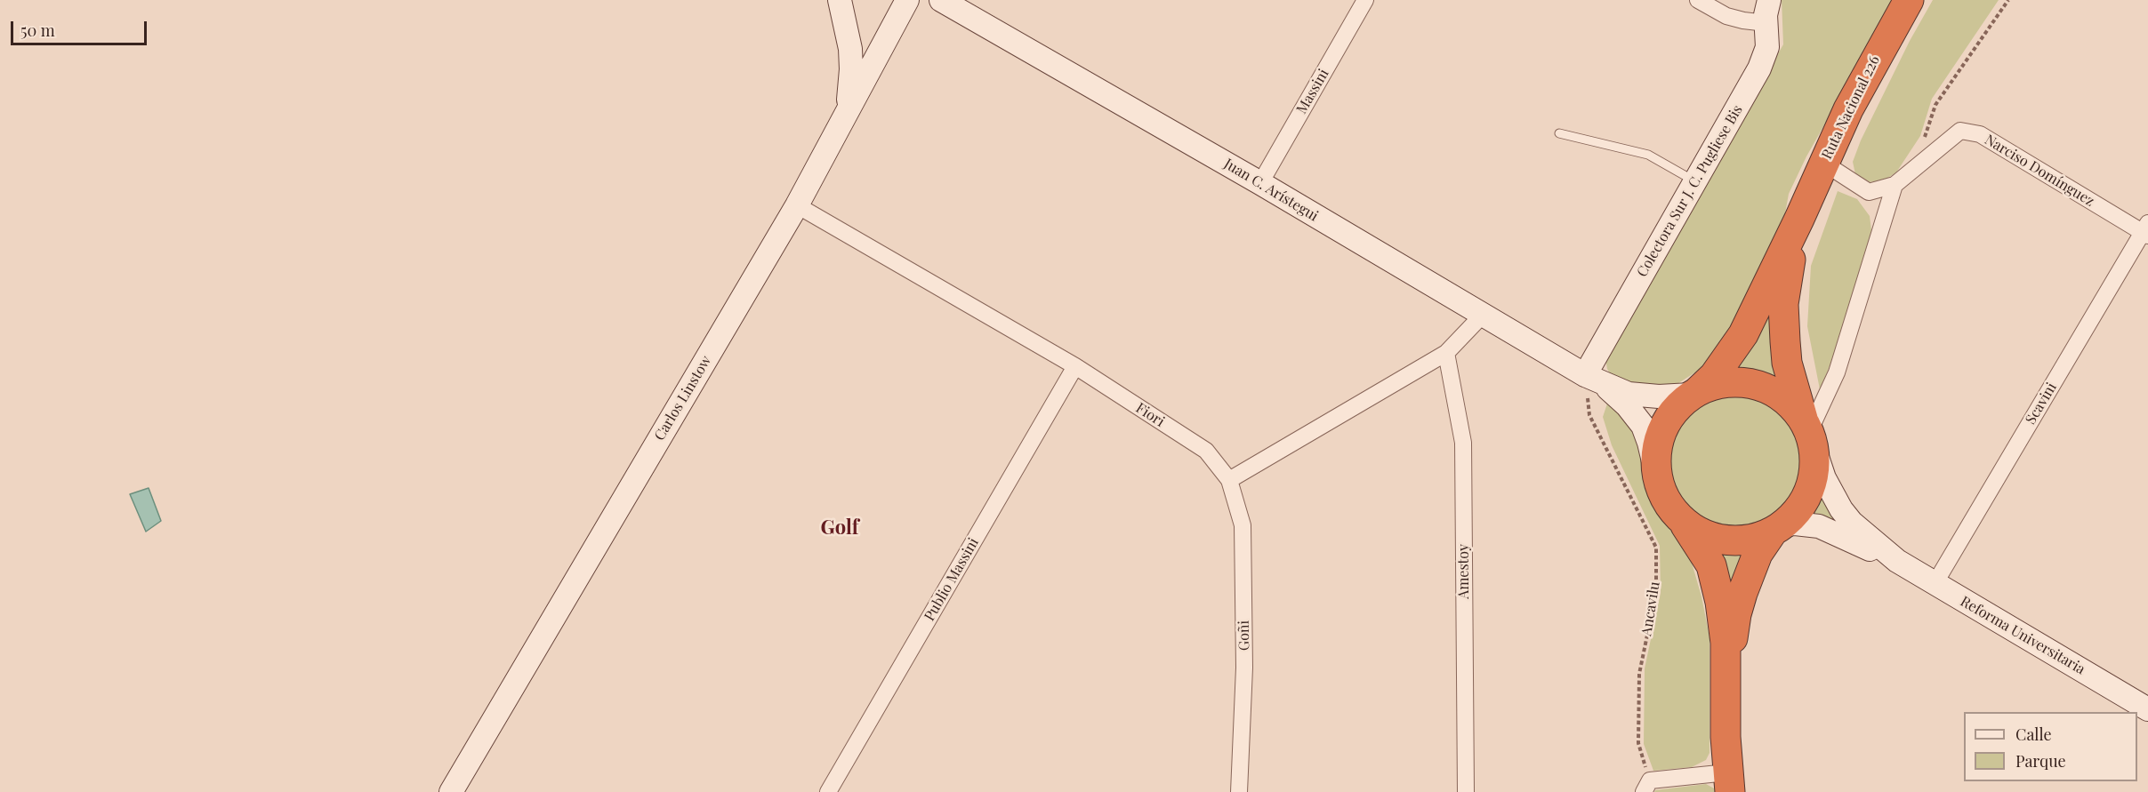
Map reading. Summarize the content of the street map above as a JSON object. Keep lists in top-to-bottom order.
{
  "streets": {
    "highway": ["Ruta Nacional 226"],
    "main road": [
      "Juan C. Arístegui",
      "Colectora Sur J. C. Pugliese Bis",
      "Carlos Linstow",
      "Reforma Universitaria"
    ],
    "street": [
      "Massini",
      "Narciso Domínguez",
      "Scavini",
      "Fiori",
      "Amestoy",
      "Publio Massini",
      "Goñi"
    ],
    "path": ["Ancavilu"]
  },
  "crossings": [
    ["Massini", "Juan C. Arístegui"],
    ["Ruta Nacional 226", "Narciso Domínguez"],
    ["Ruta Nacional 226", "Juan C. Arístegui"],
    ["Ruta Nacional 226", "Reforma Universitaria"],
    ["Narciso Domínguez", "Scavini"],
    ["Juan C. Arístegui", "Colectora Sur J. C. Pugliese Bis"],
    ["Juan C. Arístegui", "Ancavilu"],
    ["Juan C. Arístegui", "Reforma Universitaria"],
    ["Colectora Sur J. C. Pugliese Bis", "Ancavilu"],
    ["Carlos Linstow", "Fiori"],
    ["Scavini", "Reforma Universitaria"],
    ["Fiori", "Publio Massini"],
    ["Fiori", "Goñi"]
  ],
  "districts": ["Golf"],
  "legend": ["Calle", "Parque"],
  "scale_bar": "50 m"
}
